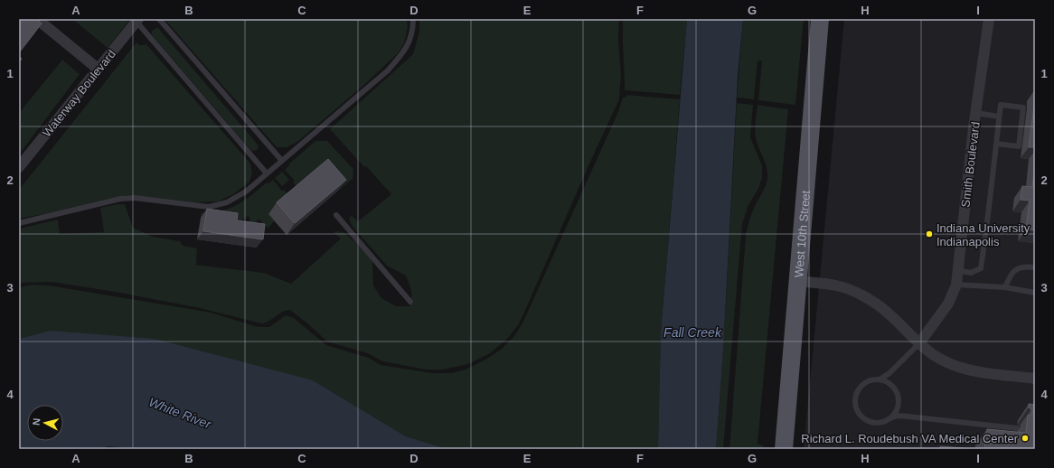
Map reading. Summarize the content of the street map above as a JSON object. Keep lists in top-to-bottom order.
{
  "streets": {
    "main road": ["West 10th Street"],
    "street": ["Waterway Boulevard", "Smith Boulevard"]
  },
  "water": ["Fall Creek", "White River"],
  "places": ["Indiana University Indianapolis", "Richard L. Roudebush VA Medical Center"],
  "north": "left",
  "grid": {
    "columns": [
      "A",
      "B",
      "C",
      "D",
      "E",
      "F",
      "G",
      "H",
      "I"
    ],
    "rows": [
      "1",
      "2",
      "3",
      "4"
    ]
  }
}
